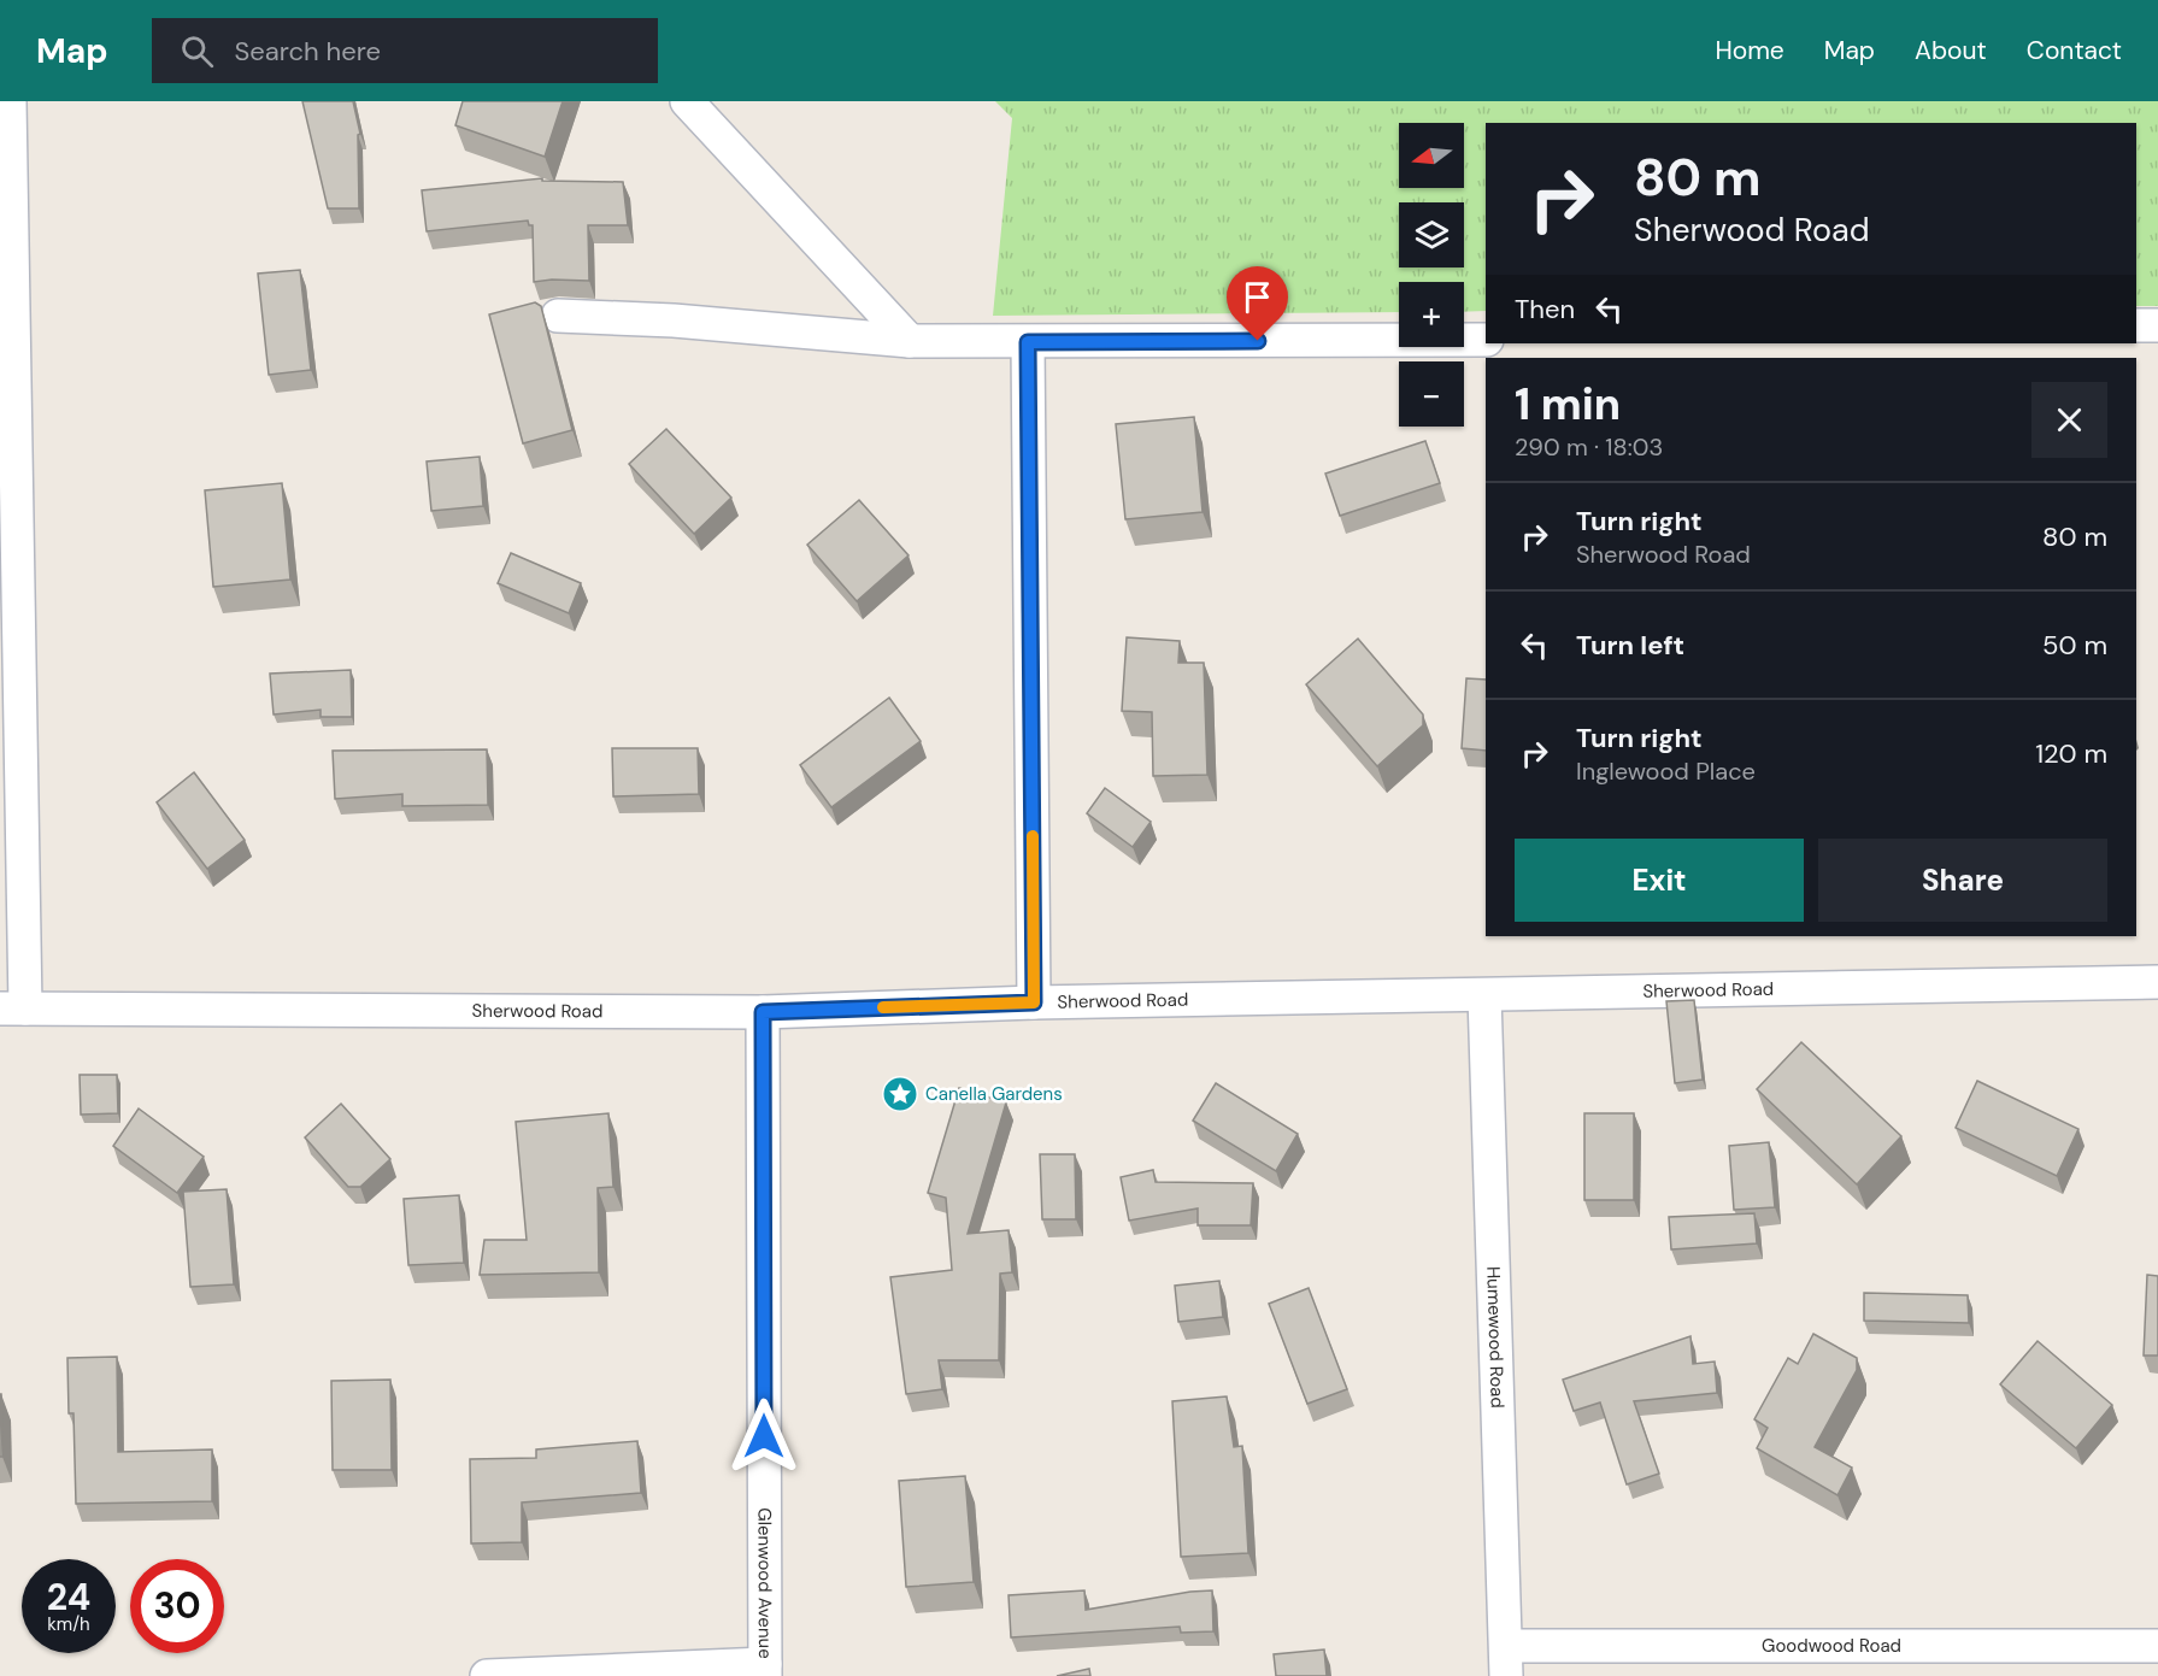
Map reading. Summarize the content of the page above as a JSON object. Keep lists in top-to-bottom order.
{
  "streets": {
    "street": [
      "Sherwood Road",
      "Humewood Road",
      "Glenwood Avenue",
      "Goodwood Road"
    ]
  },
  "crossings": [
    ["Sherwood Road", "Humewood Road"],
    ["Sherwood Road", "Glenwood Avenue"],
    ["Humewood Road", "Goodwood Road"]
  ],
  "places": {
    "place": ["Canella Gardens"]
  },
  "north": "left",
  "page": {
    "header": "Map",
    "search": "Search here",
    "nav": [
      "Home",
      "Map",
      "About",
      "Contact"
    ],
    "map_buttons": ["+", "−"],
    "turn": ["80 m", "Sherwood Road"],
    "then": "Then",
    "heading": ["1 min", "290 m · 18:03"],
    "list": [
      {
        "name": "Turn right",
        "note": "Sherwood Road",
        "value": "80 m"
      },
      {
        "name": "Turn left",
        "value": "50 m"
      },
      {
        "name": "Turn right",
        "note": "Inglewood Place",
        "value": "120 m"
      }
    ],
    "buttons": ["Exit", "Share"],
    "speed": "24 km/h",
    "limit": "30"
  }
}
